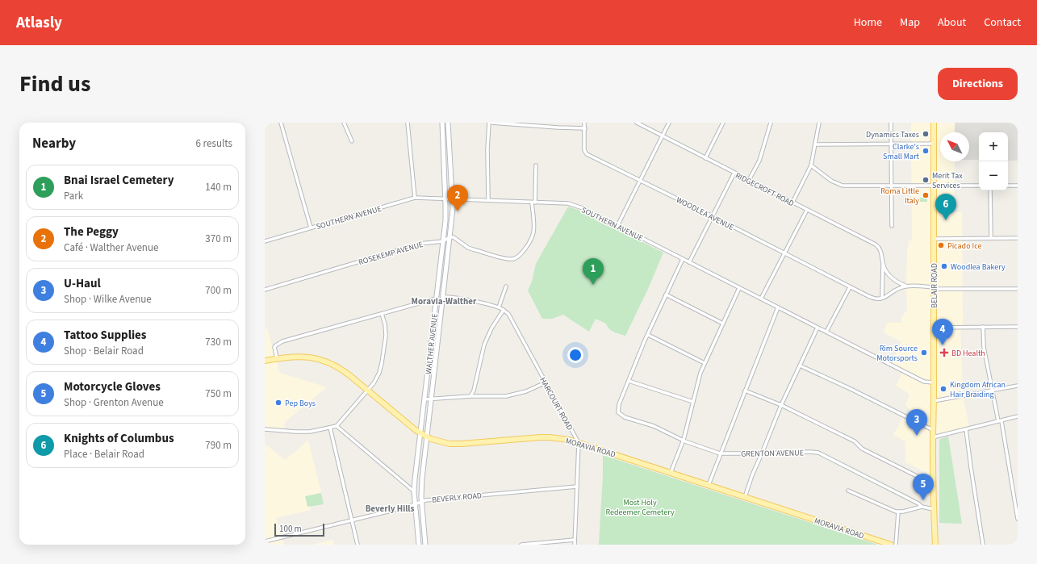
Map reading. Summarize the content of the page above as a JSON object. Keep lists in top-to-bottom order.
{
  "streets": {
    "main road": ["BELAIR ROAD", "WALTHER AVENUE", "MORAVIA ROAD"],
    "street": [
      "RIDGECROFT ROAD",
      "WOODLEA AVENUE",
      "SOUTHERN AVENUE",
      "ROSEKEMP AVENUE",
      "HARCOURT ROAD",
      "GRENTON AVENUE",
      "BEVERLY ROAD"
    ]
  },
  "crossings": [
    ["RIDGECROFT ROAD", "WOODLEA AVENUE"],
    ["SOUTHERN AVENUE", "BELAIR ROAD"],
    ["SOUTHERN AVENUE", "WALTHER AVENUE"],
    ["ROSEKEMP AVENUE", "WALTHER AVENUE"],
    ["WALTHER AVENUE", "MORAVIA ROAD"],
    ["WALTHER AVENUE", "BEVERLY ROAD"],
    ["HARCOURT ROAD", "MORAVIA ROAD"]
  ],
  "districts": ["Moravia-Walther", "Beverly Hills"],
  "parks": ["Most Holy Redeemer Cemetery"],
  "places": {
    "other": [
      "Dynamics Taxes",
      "Clarke's Small Mart",
      "Merit Tax Services",
      "Roma Little Italy",
      "Picado Ice",
      "Woodlea Bakery",
      "Rim Source Motorsports",
      "Kingdom African Hair Braiding",
      "Pep Boys"
    ],
    "health": ["BD Health"]
  },
  "scale_bar": "100 m",
  "north": "top left",
  "page": {
    "header": "Atlasly",
    "nav": [
      "Home",
      "Map",
      "About",
      "Contact"
    ],
    "title": "Find us",
    "buttons": "Directions",
    "heading": ["Nearby", "6 results"],
    "map_buttons": ["+", "−"],
    "list": [
      {
        "mark": "1",
        "name": "Bnai Israel Cemetery",
        "note": "Park",
        "value": "140 m"
      },
      {
        "mark": "2",
        "name": "The Peggy",
        "note": "Café · Walther Avenue",
        "value": "370 m"
      },
      {
        "mark": "3",
        "name": "U-Haul",
        "note": "Shop · Wilke Avenue",
        "value": "700 m"
      },
      {
        "mark": "4",
        "name": "Tattoo Supplies",
        "note": "Shop · Belair Road",
        "value": "730 m"
      },
      {
        "mark": "5",
        "name": "Motorcycle Gloves",
        "note": "Shop · Grenton Avenue",
        "value": "750 m"
      },
      {
        "mark": "6",
        "name": "Knights of Columbus",
        "note": "Place · Belair Road",
        "value": "790 m"
      }
    ],
    "pins": [
      "2",
      "6",
      "1",
      "4",
      "3",
      "5"
    ],
    "scale": "100 m"
  }
}
